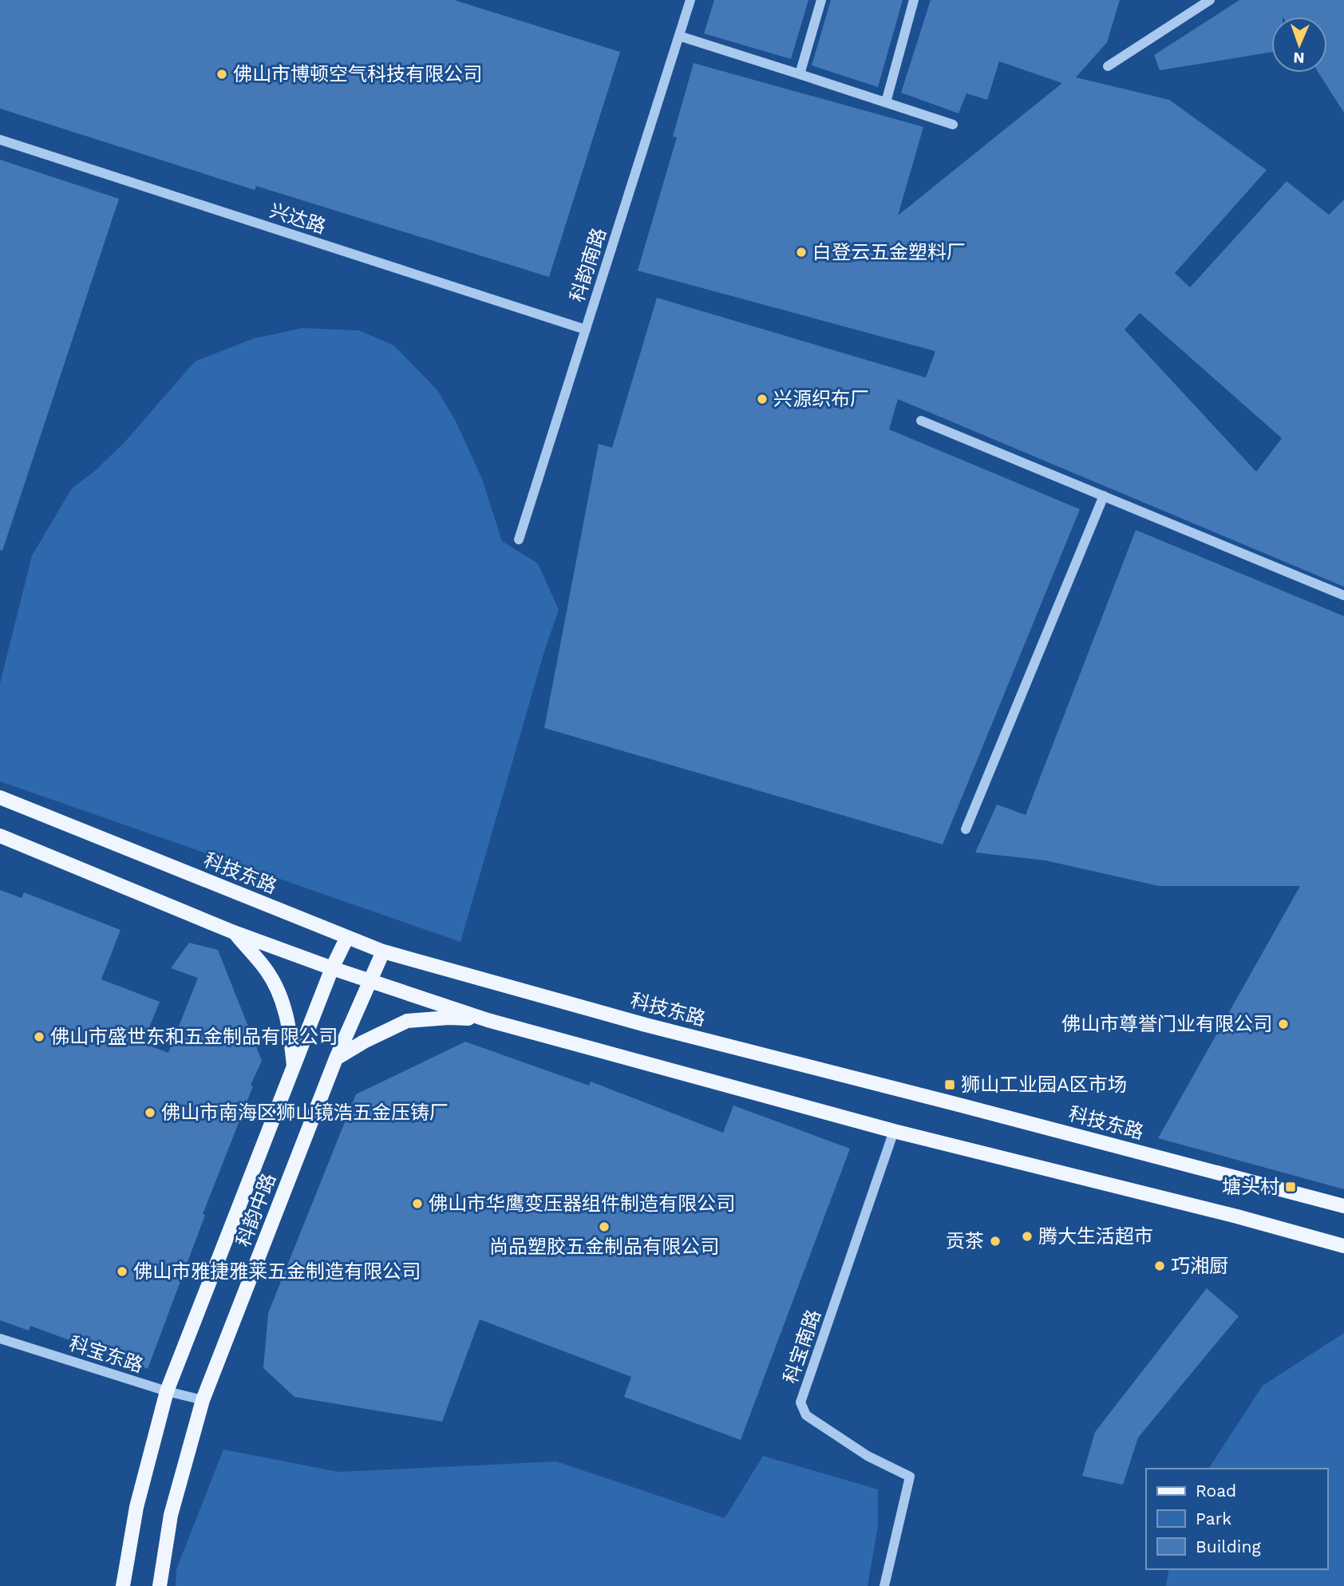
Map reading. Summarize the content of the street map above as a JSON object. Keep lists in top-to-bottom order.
{
  "streets": {
    "main road": ["科技东路", "科韵中路"],
    "street": [
      "兴达路",
      "科韵南路",
      "科宝南路",
      "科宝东路"
    ]
  },
  "crossings": [
    ["兴达路", "科韵南路"],
    ["科技东路", "科韵中路"],
    ["科韵中路", "科宝东路"]
  ],
  "places": {
    "other": [
      "佛山市博顿空气科技有限公司",
      "白登云五金塑料厂",
      "兴源织布厂",
      "佛山市尊誉门业有限公司",
      "佛山市盛世东和五金制品有限公司",
      "佛山市南海区狮山镜浩五金压铸厂",
      "佛山市华鹰变压器组件制造有限公司",
      "尚品塑胶五金制品有限公司",
      "腾大生活超市",
      "贡茶",
      "巧湘厨",
      "佛山市雅捷雅莱五金制造有限公司"
    ],
    "transit": ["狮山工业园A区市场", "塘头村"]
  },
  "legend": ["Road", "Park", "Building"],
  "north": "bottom"
}
